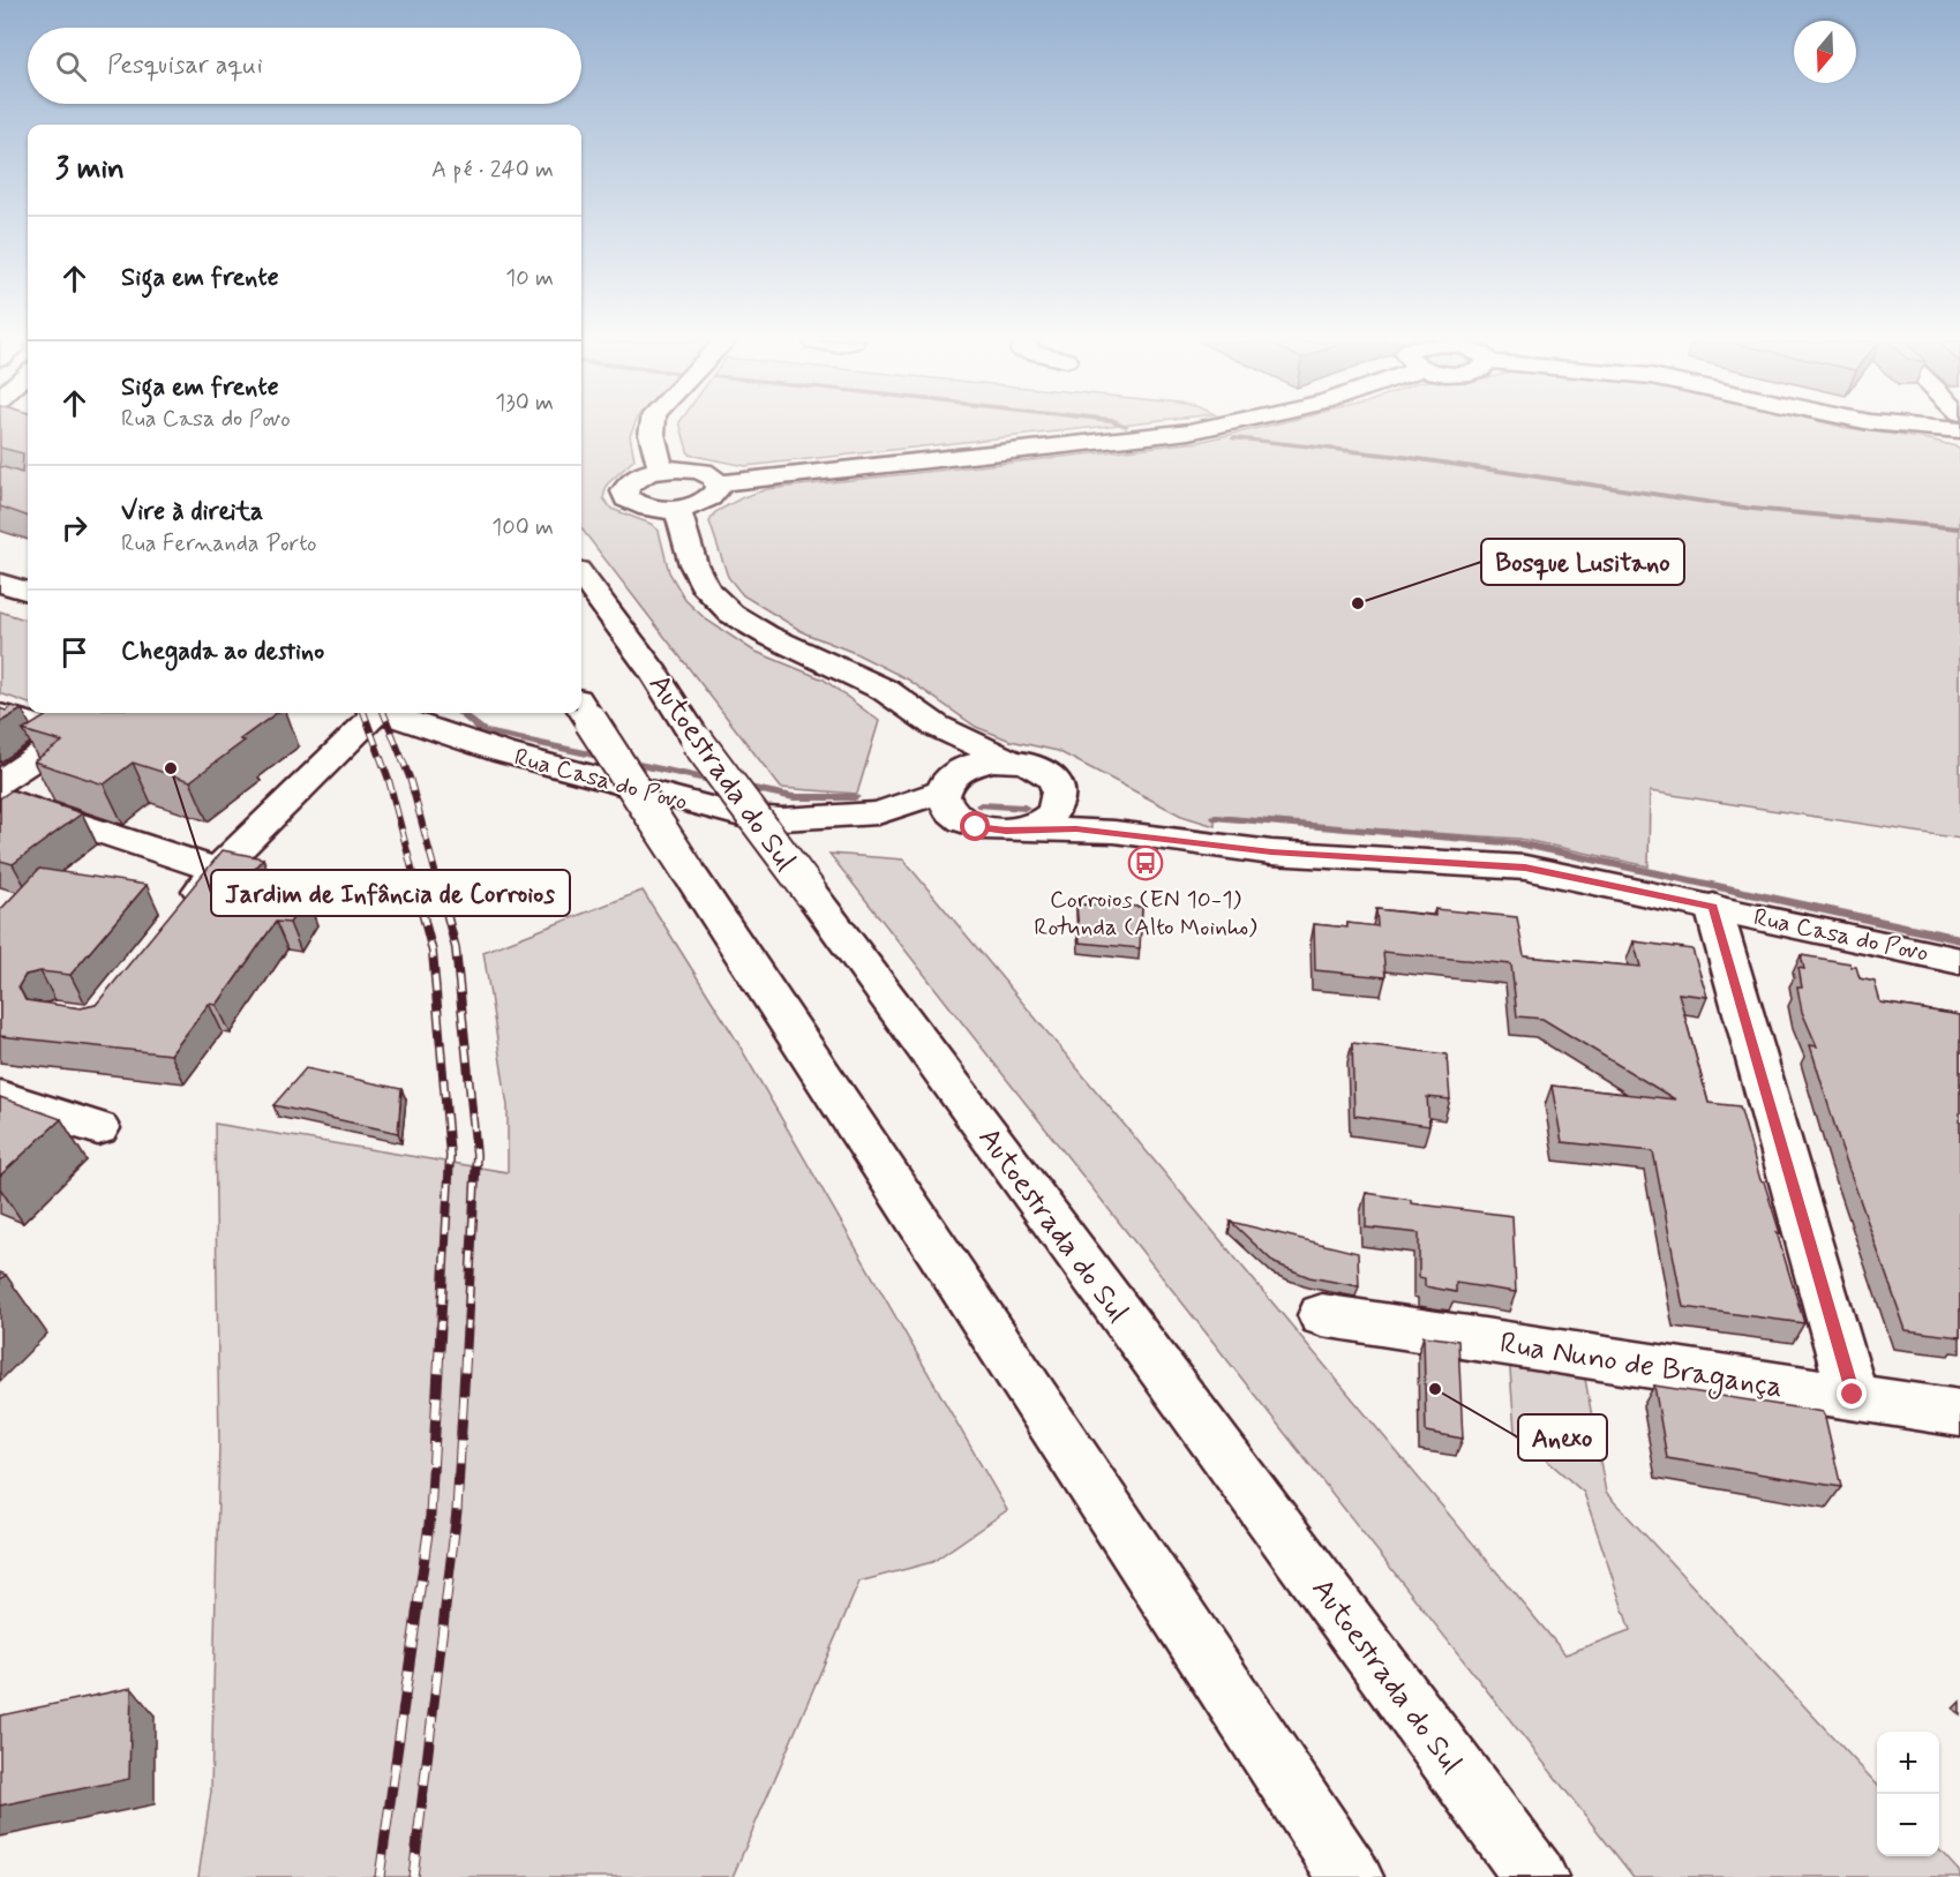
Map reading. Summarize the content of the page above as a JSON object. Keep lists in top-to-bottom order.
{
  "streets": {
    "main road": ["Autoestrada do Sul", "Rua Casa do Povo", "Rua Nuno de Bragança"]
  },
  "places": {
    "other": ["Bosque Lusitano", "Jardim de Infância de Corroios", "Anexo"],
    "bus stop": ["Corroios (EN 10-1) Rotunda (Alto Moinho)"]
  },
  "north": "bottom",
  "page": {
    "search": "Pesquisar aqui",
    "heading": ["3 min", "A pé · 240 m"],
    "list": [
      ["Siga em frente", "10 m"],
      ["Siga em frente", "Rua Casa do Povo", "130 m"],
      ["Vire à direita", "Rua Fernanda Porto", "100 m"],
      "Chegada ao destino"
    ],
    "map_buttons": ["+", "−"]
  }
}
